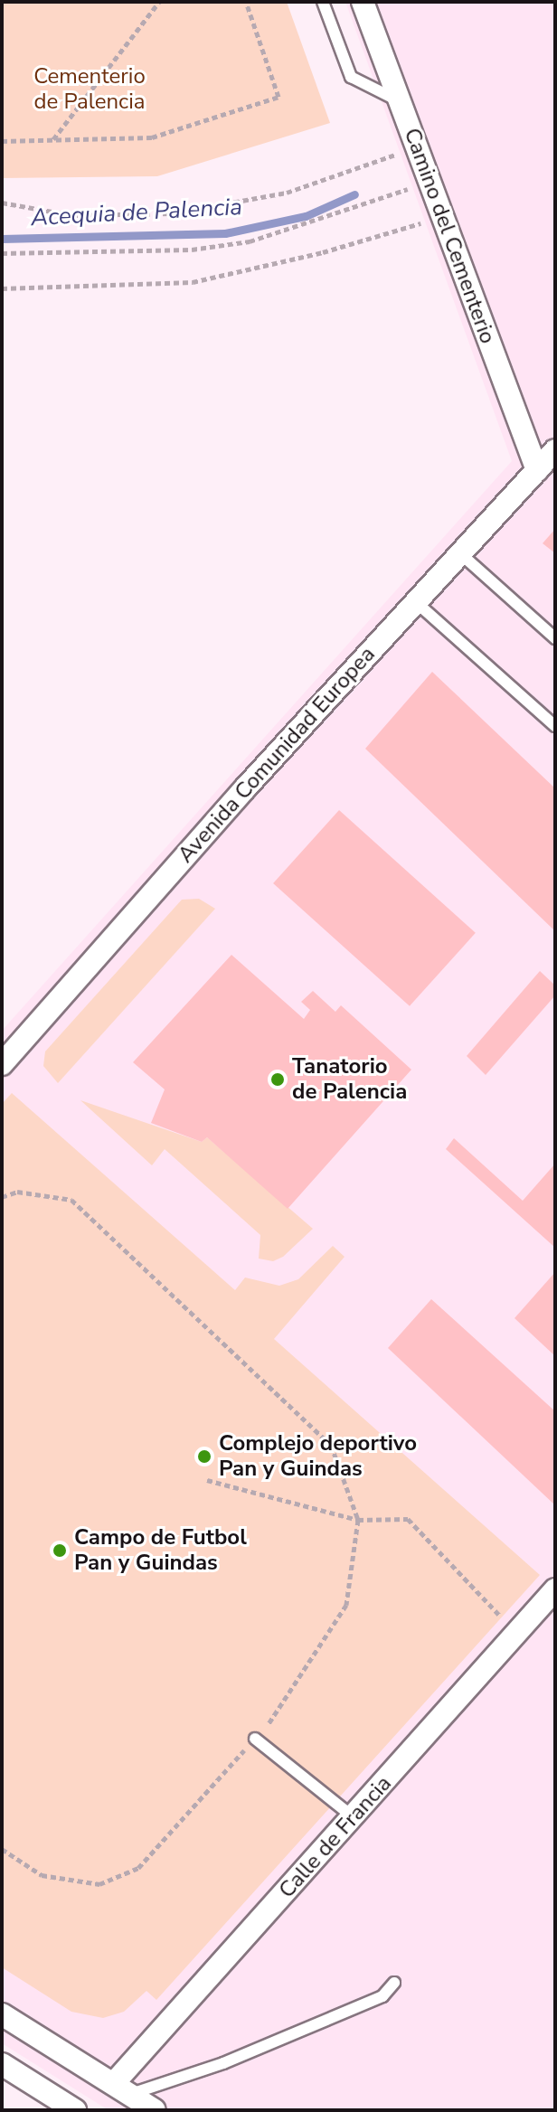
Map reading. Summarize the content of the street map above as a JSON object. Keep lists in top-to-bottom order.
{
  "streets": {
    "street": ["Camino del Cementerio", "Avenida Comunidad Europea", "Calle de Francia"]
  },
  "crossings": [
    ["Camino del Cementerio", "Avenida Comunidad Europea"]
  ],
  "water": ["Acequia de Palencia"],
  "parks": ["Cementerio de Palencia"],
  "places": ["Tanatorio de Palencia", "Complejo deportivo Pan y Guindas", "Campo de Futbol Pan y Guindas"]
}
